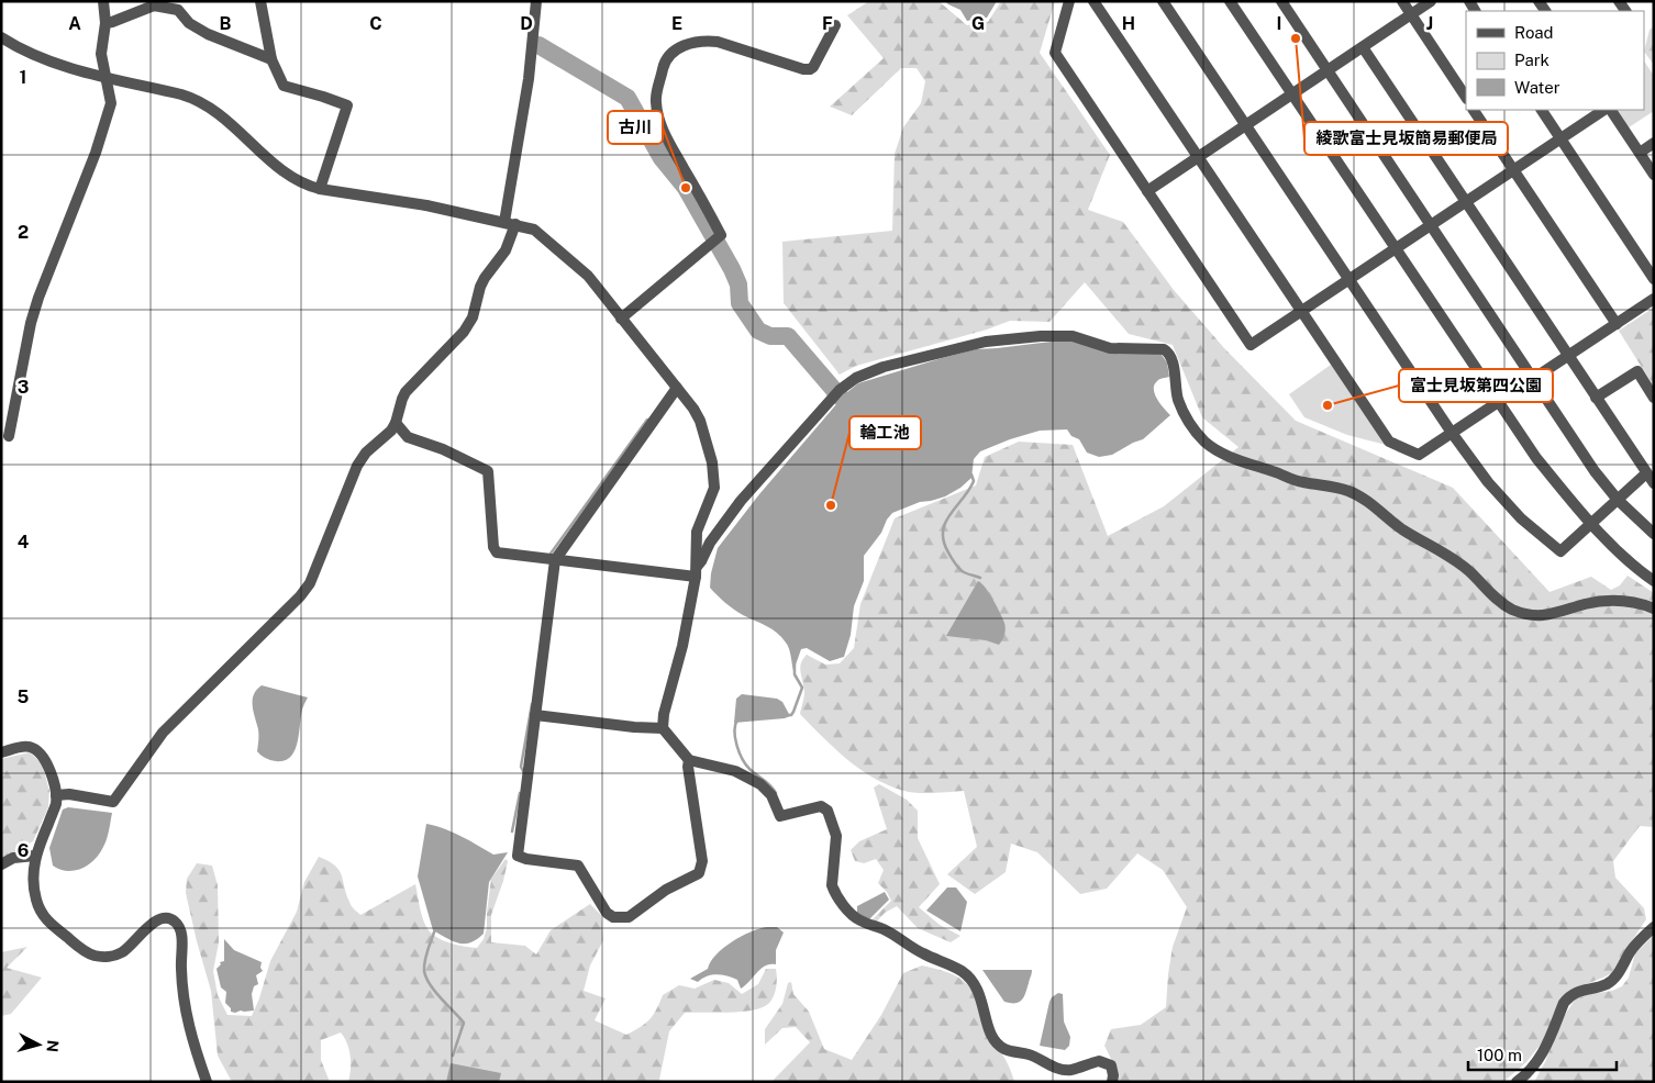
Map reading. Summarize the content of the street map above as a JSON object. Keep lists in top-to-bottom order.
{
  "places": [
    "綾歌富士見坂簡易郵便局",
    "古川",
    "富士見坂第四公園",
    "輪工池"
  ],
  "legend": ["Road", "Park", "Water"],
  "scale_bar": "100 m",
  "north": "right",
  "grid": {
    "columns": [
      "A",
      "B",
      "C",
      "D",
      "E",
      "F",
      "G",
      "H",
      "I",
      "J"
    ],
    "rows": [
      "1",
      "2",
      "3",
      "4",
      "5",
      "6"
    ]
  }
}
